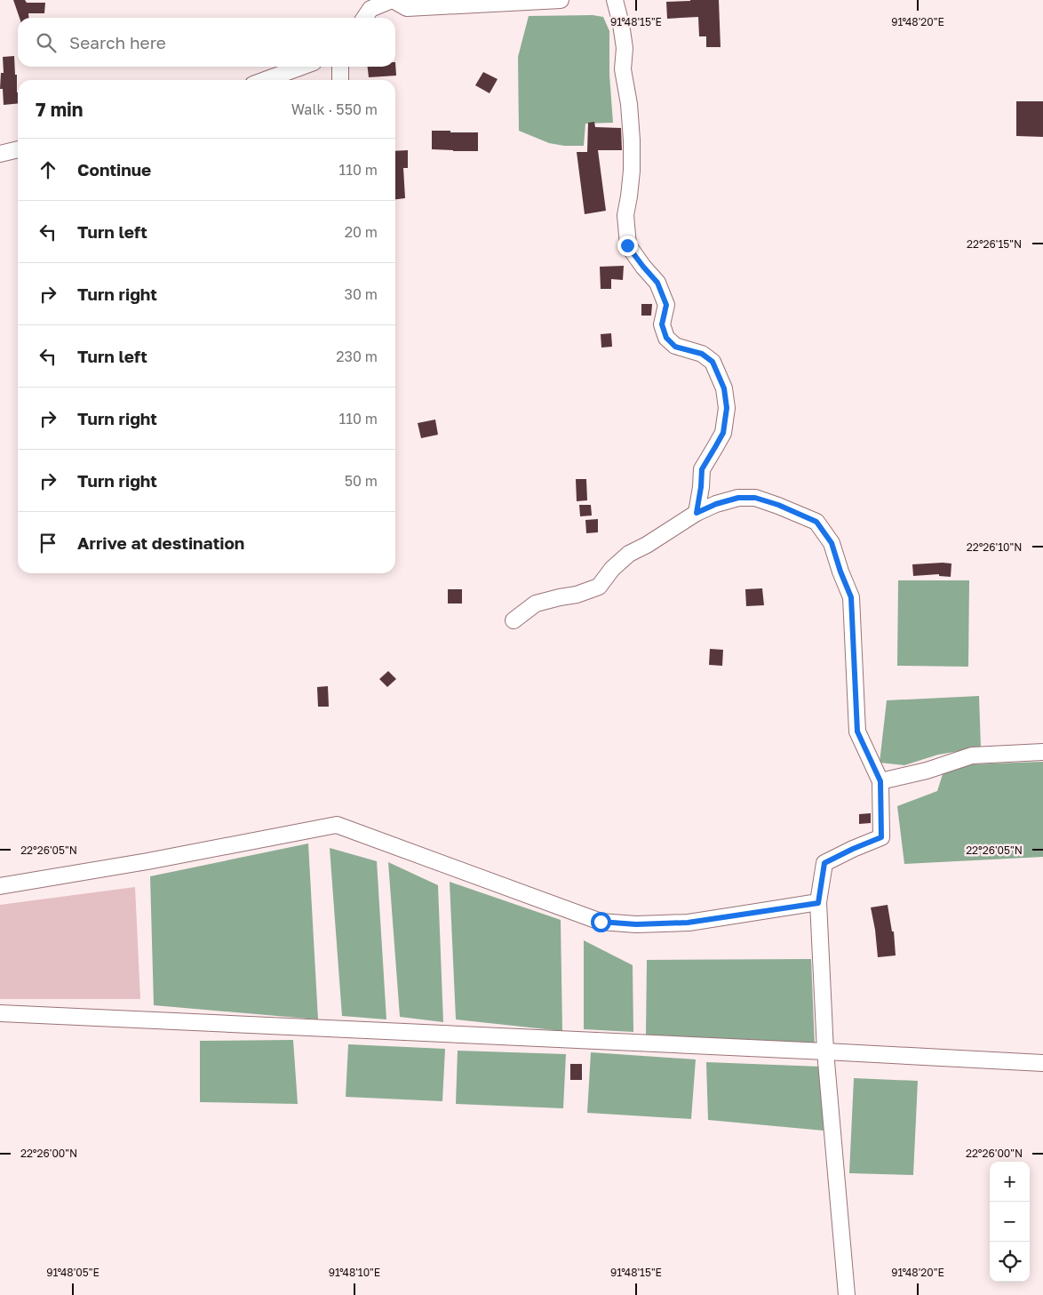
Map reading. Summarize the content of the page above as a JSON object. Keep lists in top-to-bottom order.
{
  "page": {
    "search": "Search here",
    "heading": ["7 min", "Walk · 550 m"],
    "list": [
      ["Continue", "110 m"],
      ["Turn left", "20 m"],
      ["Turn right", "30 m"],
      ["Turn left", "230 m"],
      ["Turn right", "110 m"],
      ["Turn right", "50 m"],
      "Arrive at destination"
    ],
    "map_buttons": ["+", "−"]
  },
  "coordinates": [
    "91°48'15\"E",
    "91°48'20\"E",
    "22°26'15\"N",
    "22°26'10\"N",
    "22°26'05\"N",
    "22°26'00\"N",
    "91°48'05\"E",
    "91°48'10\"E"
  ]
}
